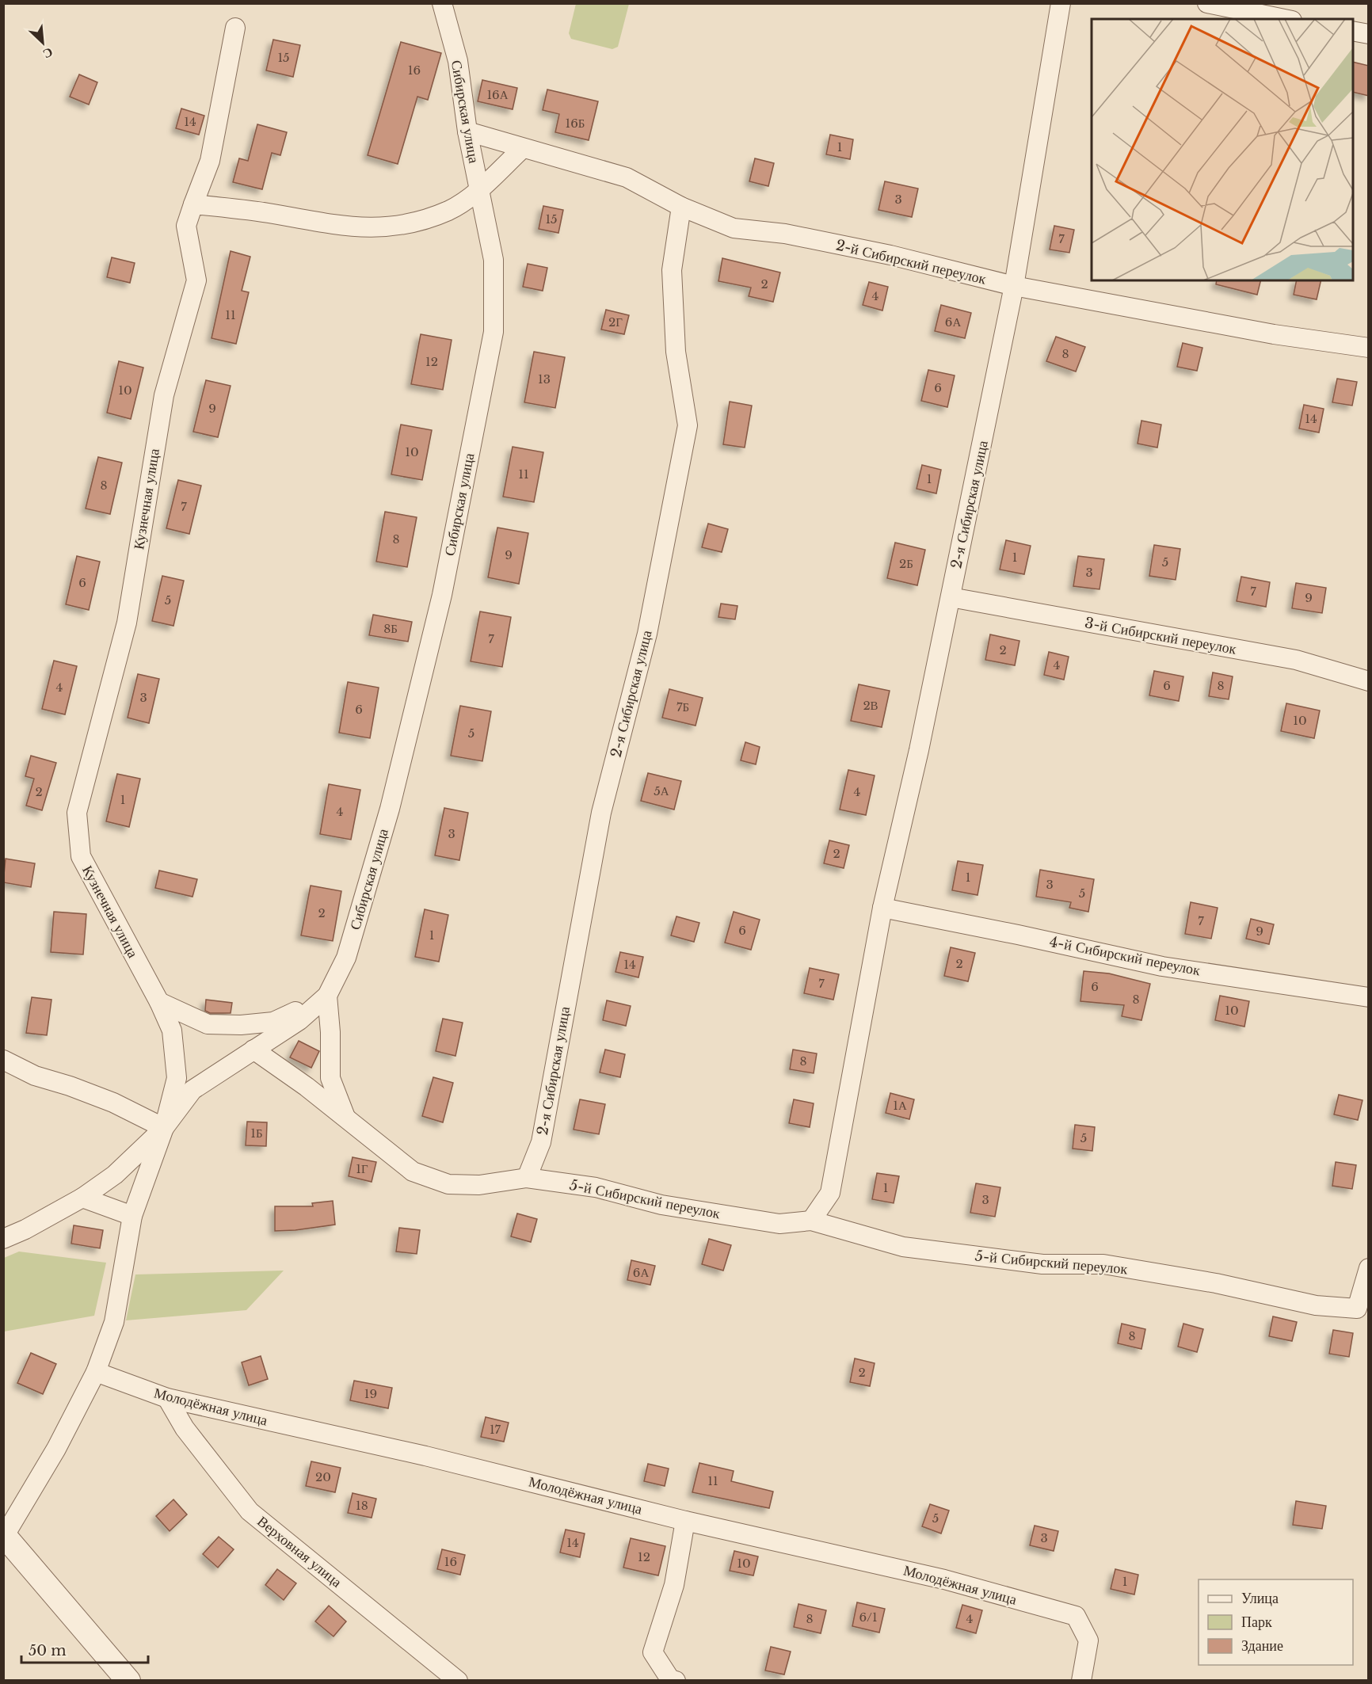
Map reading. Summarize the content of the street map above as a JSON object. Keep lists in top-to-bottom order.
{
  "streets": {
    "street": [
      "Сибирская улица",
      "2-й Сибирский переулок",
      "Кузнечная улица",
      "2-я Сибирская улица",
      "3-й Сибирский переулок",
      "4-й Сибирский переулок",
      "5-й Сибирский переулок",
      "Молодёжная улица",
      "Верховная улица"
    ]
  },
  "crossings": [
    ["Сибирская улица", "2-й Сибирский переулок"],
    ["2-й Сибирский переулок", "2-я Сибирская улица"],
    ["2-я Сибирская улица", "3-й Сибирский переулок"],
    ["2-я Сибирская улица", "4-й Сибирский переулок"],
    ["2-я Сибирская улица", "5-й Сибирский переулок"],
    ["Молодёжная улица", "Верховная улица"]
  ],
  "house_numbers": [
    "15",
    "16",
    "16А",
    "14",
    "16Б",
    "1",
    "3",
    "15",
    "7",
    "2",
    "4",
    "11",
    "2Г",
    "6А",
    "8",
    "12",
    "13",
    "6",
    "10",
    "9",
    "14",
    "10",
    "11",
    "1",
    "8",
    "7",
    "8",
    "9",
    "1",
    "5",
    "2Б",
    "3",
    "6",
    "7",
    "9",
    "5",
    "8Б",
    "7",
    "2",
    "4",
    "6",
    "8",
    "4",
    "3",
    "2В",
    "7Б",
    "6",
    "10",
    "5",
    "5А",
    "2",
    "4",
    "1",
    "4",
    "3",
    "2",
    "1",
    "3",
    "5",
    "2",
    "7",
    "6",
    "9",
    "1",
    "2",
    "14",
    "7",
    "6",
    "8",
    "10",
    "8",
    "1А",
    "1Б",
    "5",
    "1Г",
    "1",
    "3",
    "6А",
    "8",
    "2",
    "19",
    "17",
    "20",
    "11",
    "18",
    "5",
    "3",
    "14",
    "12",
    "16",
    "10",
    "1",
    "6/1",
    "8",
    "4"
  ],
  "legend": ["Улица", "Парк", "Здание"],
  "scale_bar": "50 m",
  "north": "bottom right"
}
